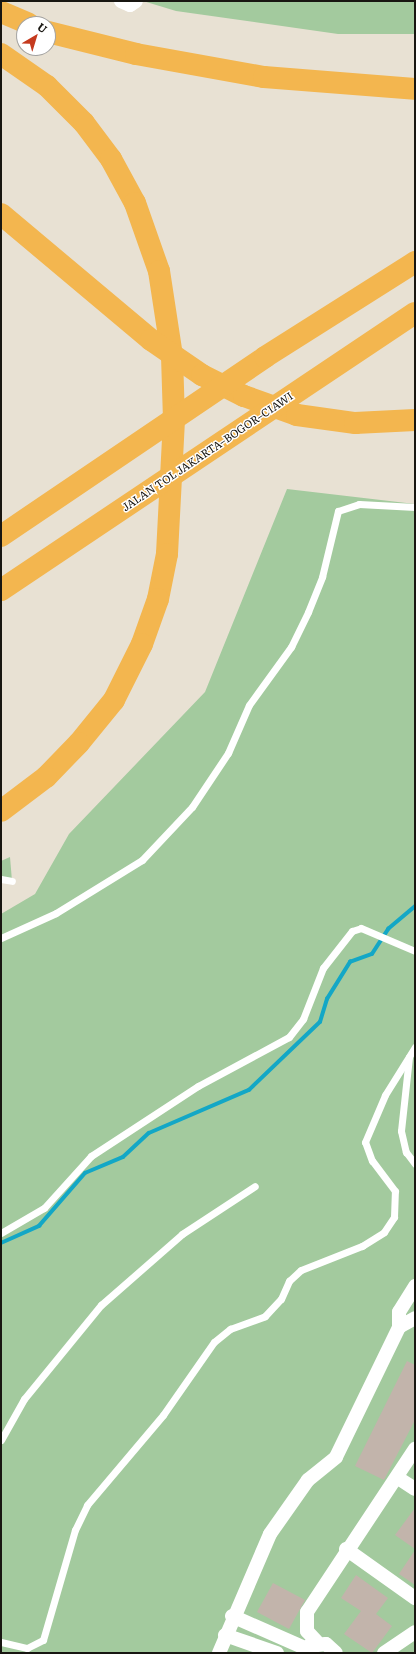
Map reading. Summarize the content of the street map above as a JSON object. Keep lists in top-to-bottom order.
{
  "streets": {
    "highway": ["JALAN TOL JAKARTA–BOGOR–CIAWI"]
  },
  "north": "top right"
}
